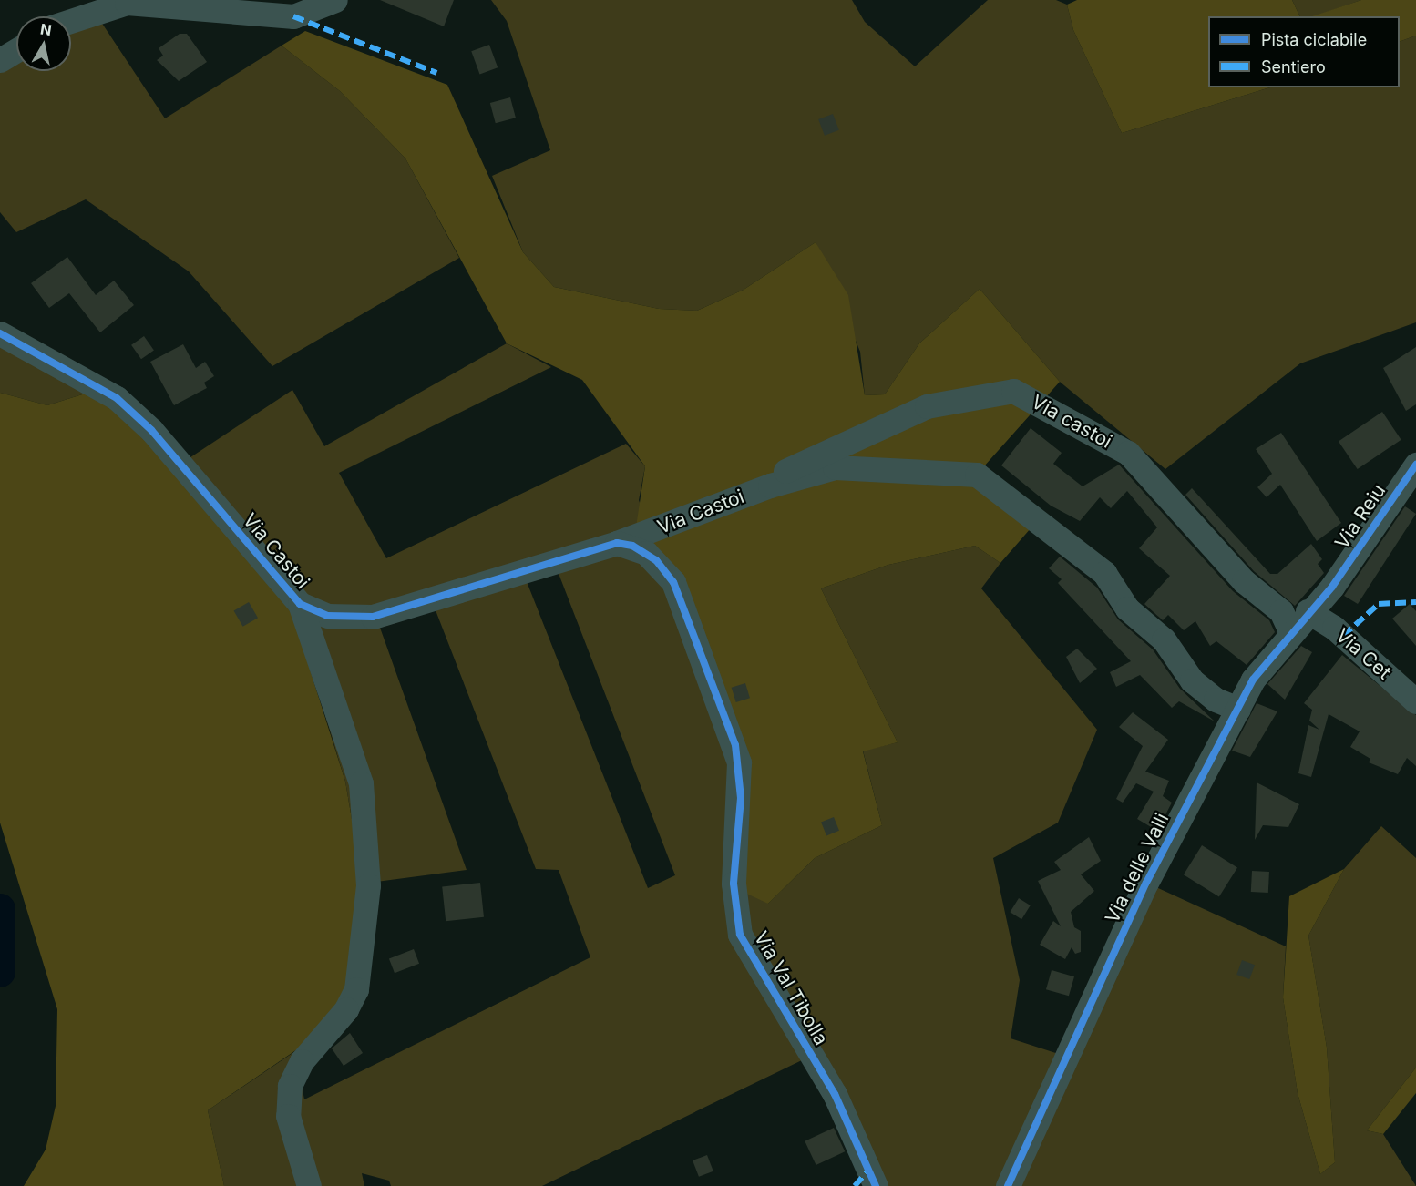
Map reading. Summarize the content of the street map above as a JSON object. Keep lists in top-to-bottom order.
{
  "streets": {
    "street": [
      "Via castoi",
      "Via Castoi",
      "Via Reiu",
      "Via Cet",
      "Via delle Valli",
      "Via Val Tibolla"
    ]
  },
  "crossings": [
    ["Via castoi", "Via Castoi"],
    ["Via castoi", "Via delle Valli"],
    ["Via Castoi", "Via delle Valli"],
    ["Via Castoi", "Via Val Tibolla"],
    ["Via Reiu", "Via delle Valli"],
    ["Via Cet", "Via delle Valli"]
  ],
  "legend": ["Pista ciclabile", "Sentiero"],
  "north": "top"
}
